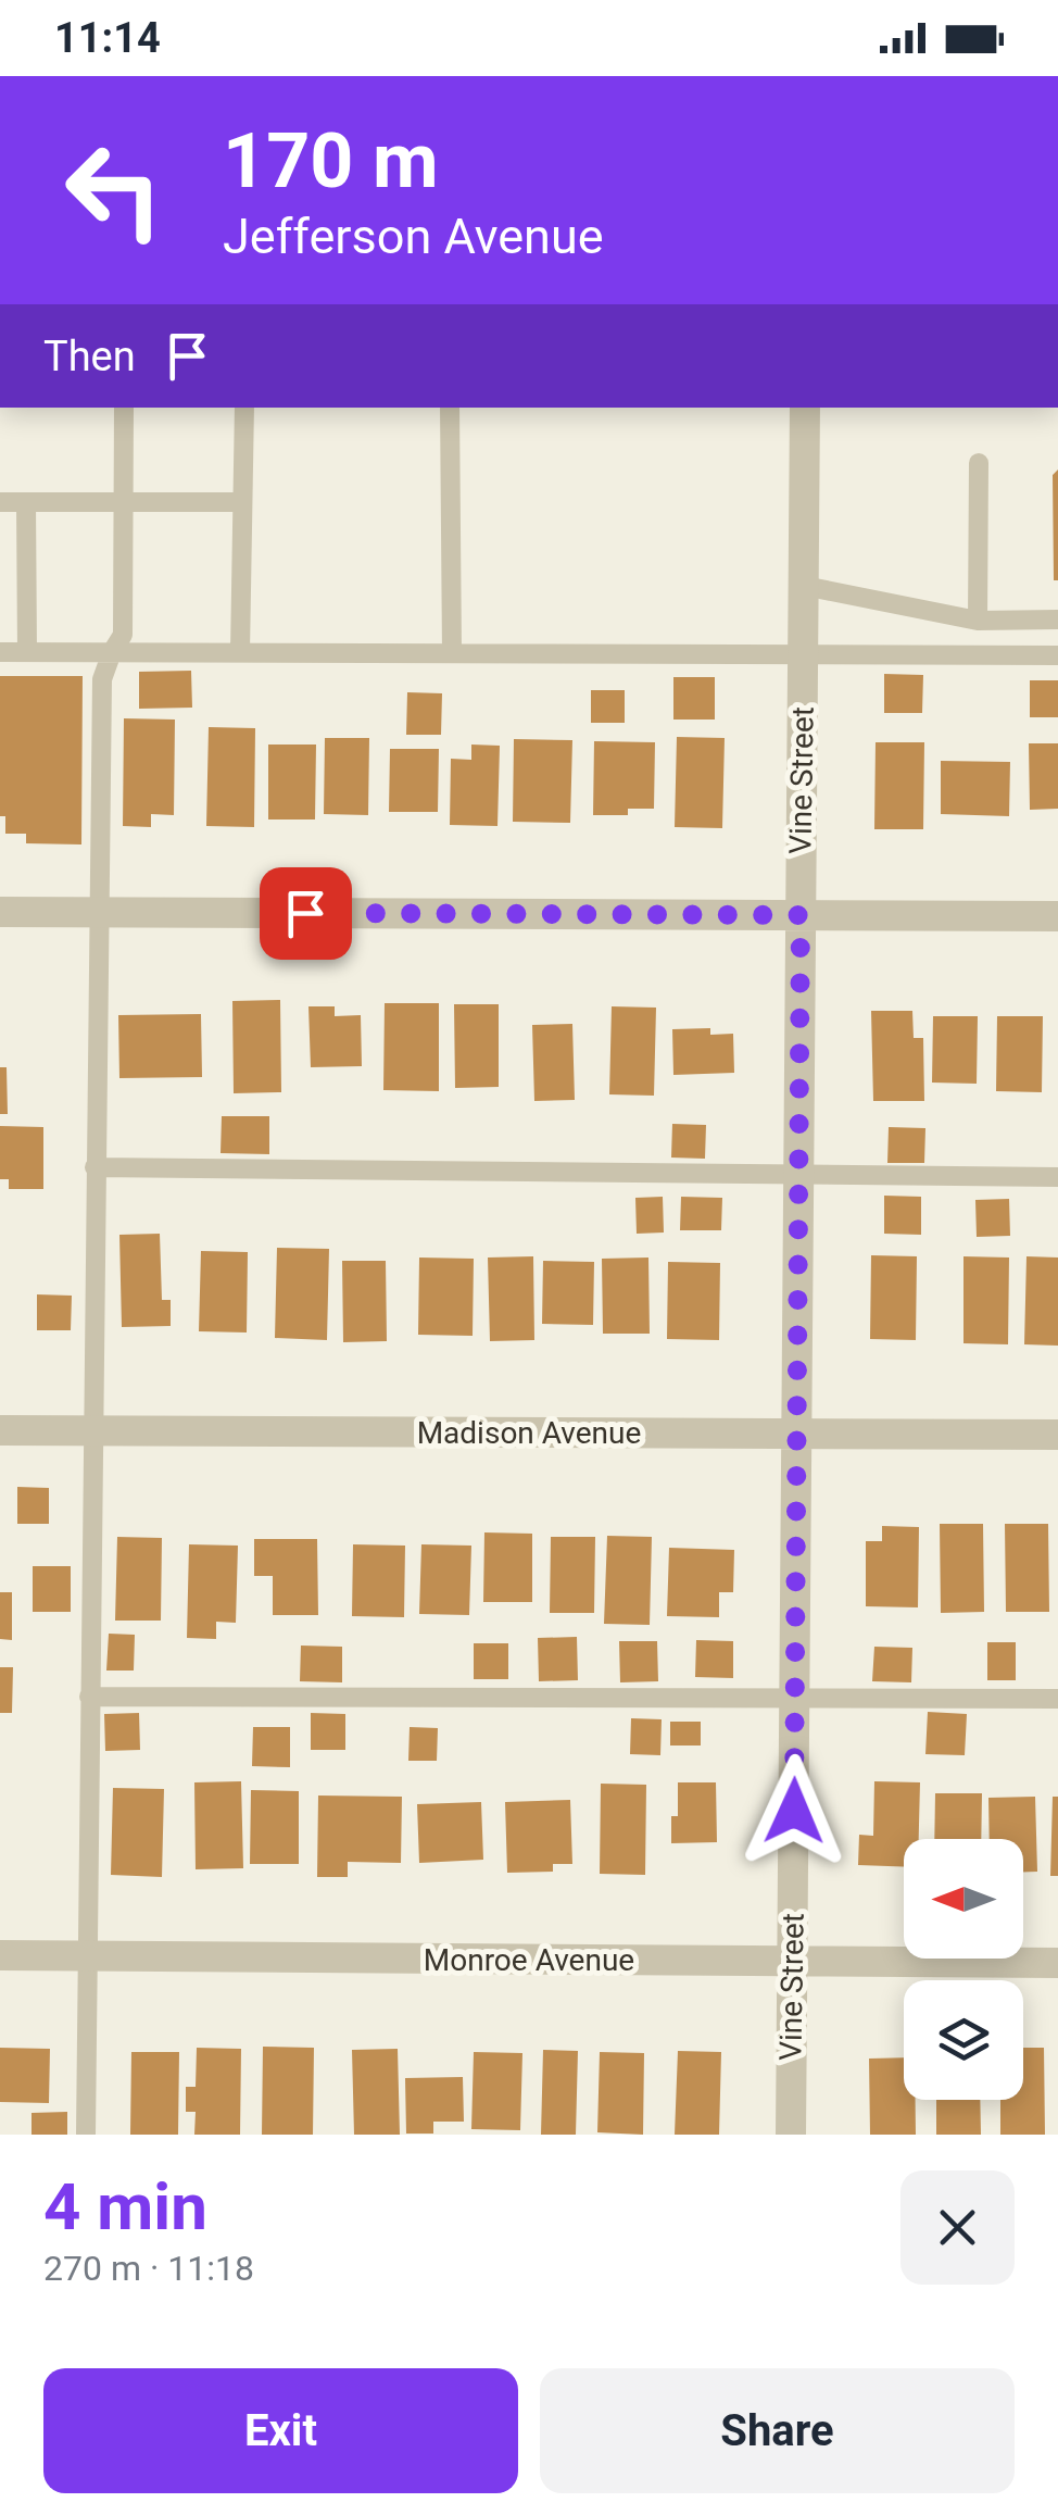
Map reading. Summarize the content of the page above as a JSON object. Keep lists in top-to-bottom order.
{
  "streets": {
    "street": ["Vine Street", "Madison Avenue", "Monroe Avenue"]
  },
  "crossings": [
    ["Vine Street", "Madison Avenue"],
    ["Vine Street", "Monroe Avenue"]
  ],
  "north": "left",
  "page": {
    "status": "11:14",
    "turn": ["170 m", "Jefferson Avenue"],
    "then": "Then",
    "heading": ["4 min", "270 m · 11:18"],
    "buttons": ["Exit", "Share"]
  }
}
